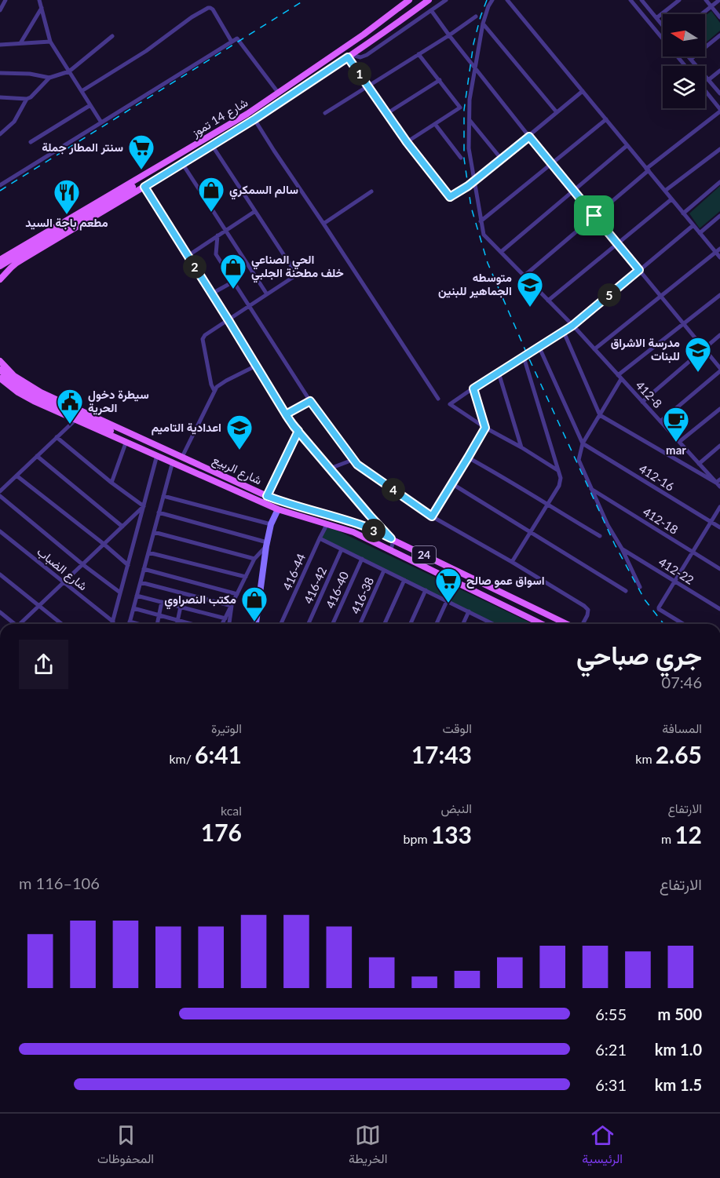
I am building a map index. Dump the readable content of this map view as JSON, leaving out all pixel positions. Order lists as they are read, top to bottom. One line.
{"streets":{"main road":["شارع 14 تموز","شارع الربيع","24"],"street":["412-8","412-16","412-18","شارع الضباب","412-22","416-44","416-42","416-40","416-38"]},"crossings":[["شارع الربيع","416-44"]],"places":{"supermarket":["سنتر المطار جملة","اسواق عمو صالح"],"shop":["سالم السمكري","الحي الصناعي خلف مطحنة الجلبي","مكتب النصراوي"],"restaurant":["مطعم باجة السيد"],"school or university":["متوسطه الجماهير للبنين","مدرسة الاشراق للبنات","اعدادية التاميم"],"public building":["سيطرة دخول الحرية"],"cafe":["mar"]},"north":"left","page":{"pins":["1","2","5","4","3"],"heading":["جري صباحي","07:46"],"stats":[["المسافة","2.65 km"],["الوقت","17:43"],["الوتيرة","6:41 /km"],["الارتفاع","12 m"],["النبض","133 bpm"],["kcal","176"]],"chart":["الارتفاع","106–116 m"],"list":[{"name":"500 m","note":"6:55"},{"name":"1.0 km","note":"6:21"},{"name":"1.5 km","note":"6:31"}],"tabs":["الرئيسية","الخريطة","المحفوظات"]}}
